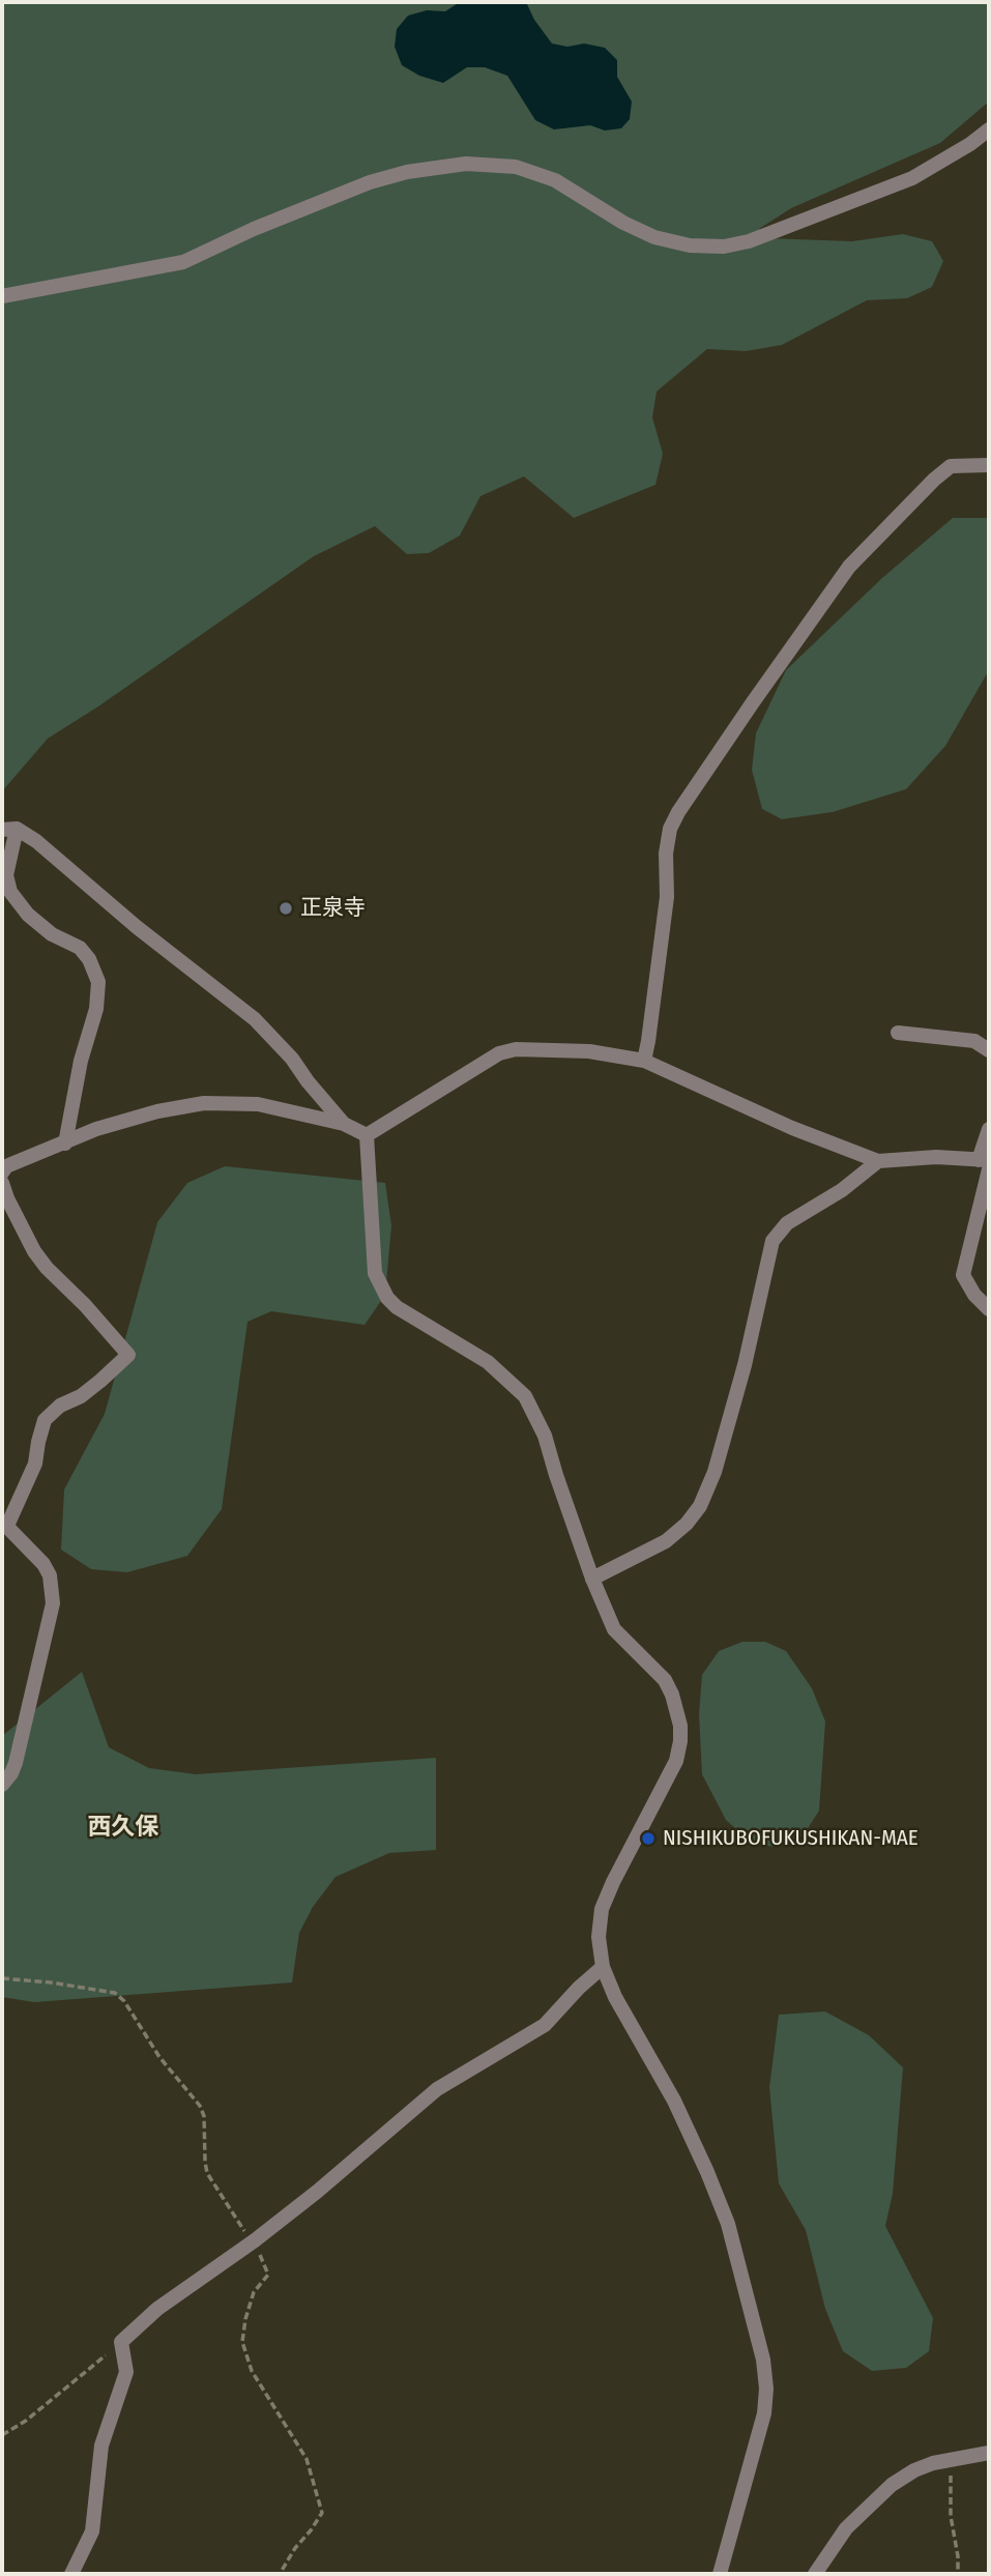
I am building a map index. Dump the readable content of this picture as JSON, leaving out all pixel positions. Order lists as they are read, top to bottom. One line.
{"districts":["西久保"],"places":["正泉寺","NISHIKUBOFUKUSHIKAN-MAE"]}
